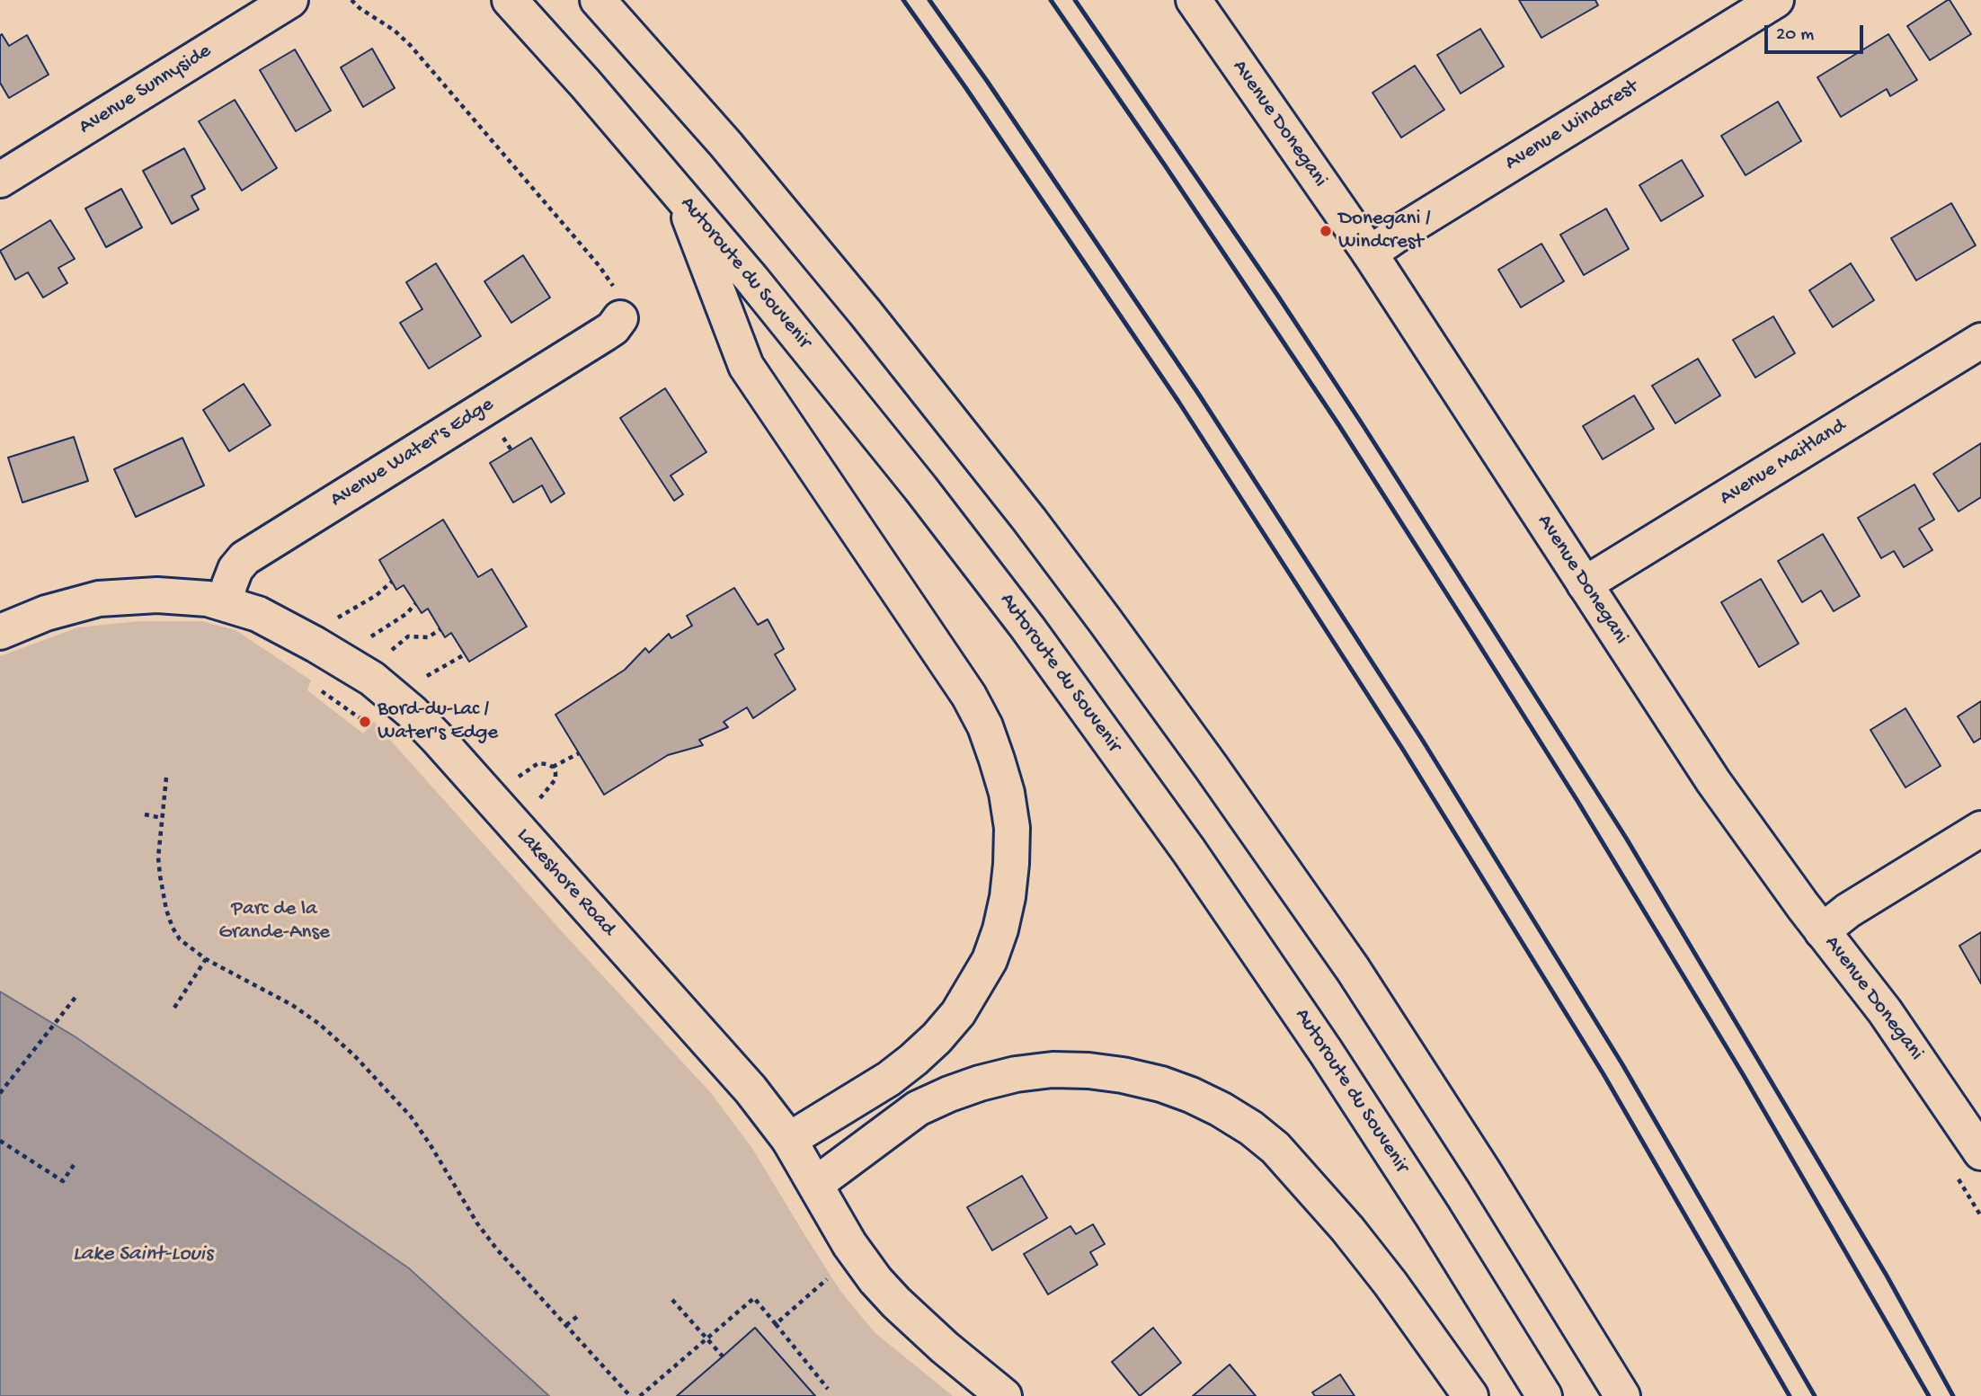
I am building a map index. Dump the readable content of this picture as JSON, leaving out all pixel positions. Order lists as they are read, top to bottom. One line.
{"streets":{"main road":["Avenue Sunnyside","Avenue Donegani","Avenue Windcrest","Autoroute du Souvenir","Avenue Water's Edge","Avenue Maitland","Lakeshore Road"]},"crossings":[["Avenue Donegani","Avenue Windcrest"],["Avenue Donegani","Avenue Maitland"],["Avenue Water's Edge","Lakeshore Road"]],"water":["Lake Saint-Louis"],"parks":["Parc de la Grande-Anse"],"places":["Donegani / Windcrest","Bord-du-Lac / Water's Edge"],"scale_bar":"20 m"}
